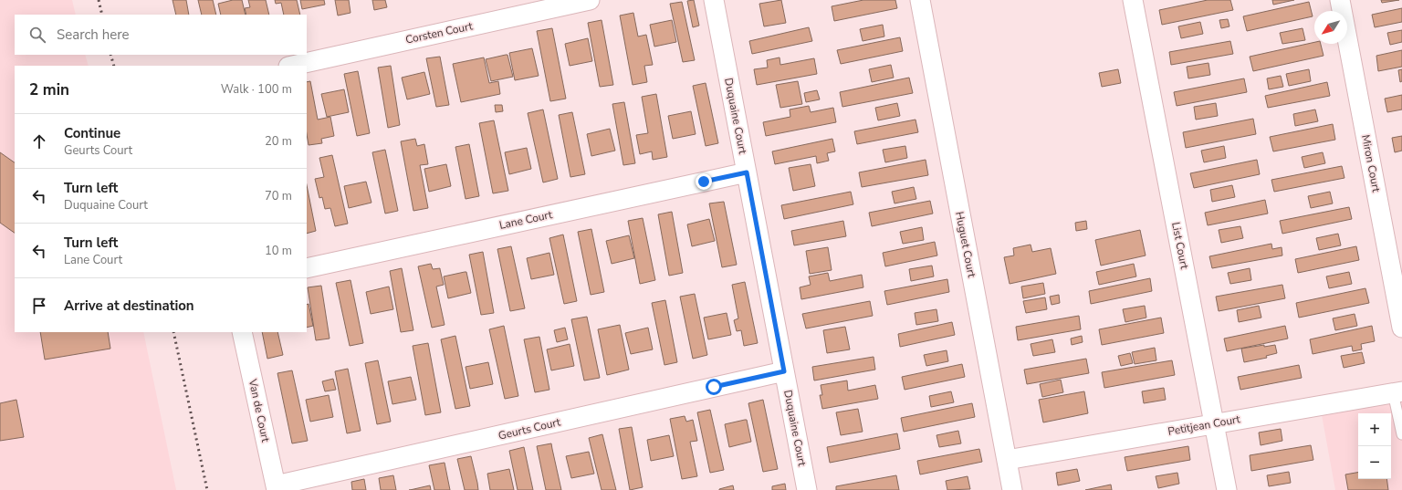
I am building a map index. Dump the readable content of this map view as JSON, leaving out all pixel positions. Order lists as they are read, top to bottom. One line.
{"streets":{"street":["Corsten Court","Duquaine Court","Miron Court","Lane Court","Huguet Court","List Court","Van de Court","Petitjean Court","Geurts Court"]},"crossings":[["Duquaine Court","Lane Court"],["Duquaine Court","Geurts Court"],["Huguet Court","Petitjean Court"],["List Court","Petitjean Court"],["Van de Court","Geurts Court"]],"north":"bottom left","page":{"search":"Search here","heading":["2 min","Walk · 100 m"],"list":[["Continue","Geurts Court","20 m"],["Turn left","Duquaine Court","70 m"],["Turn left","Lane Court","10 m"],"Arrive at destination"],"map_buttons":["+","−"]}}
